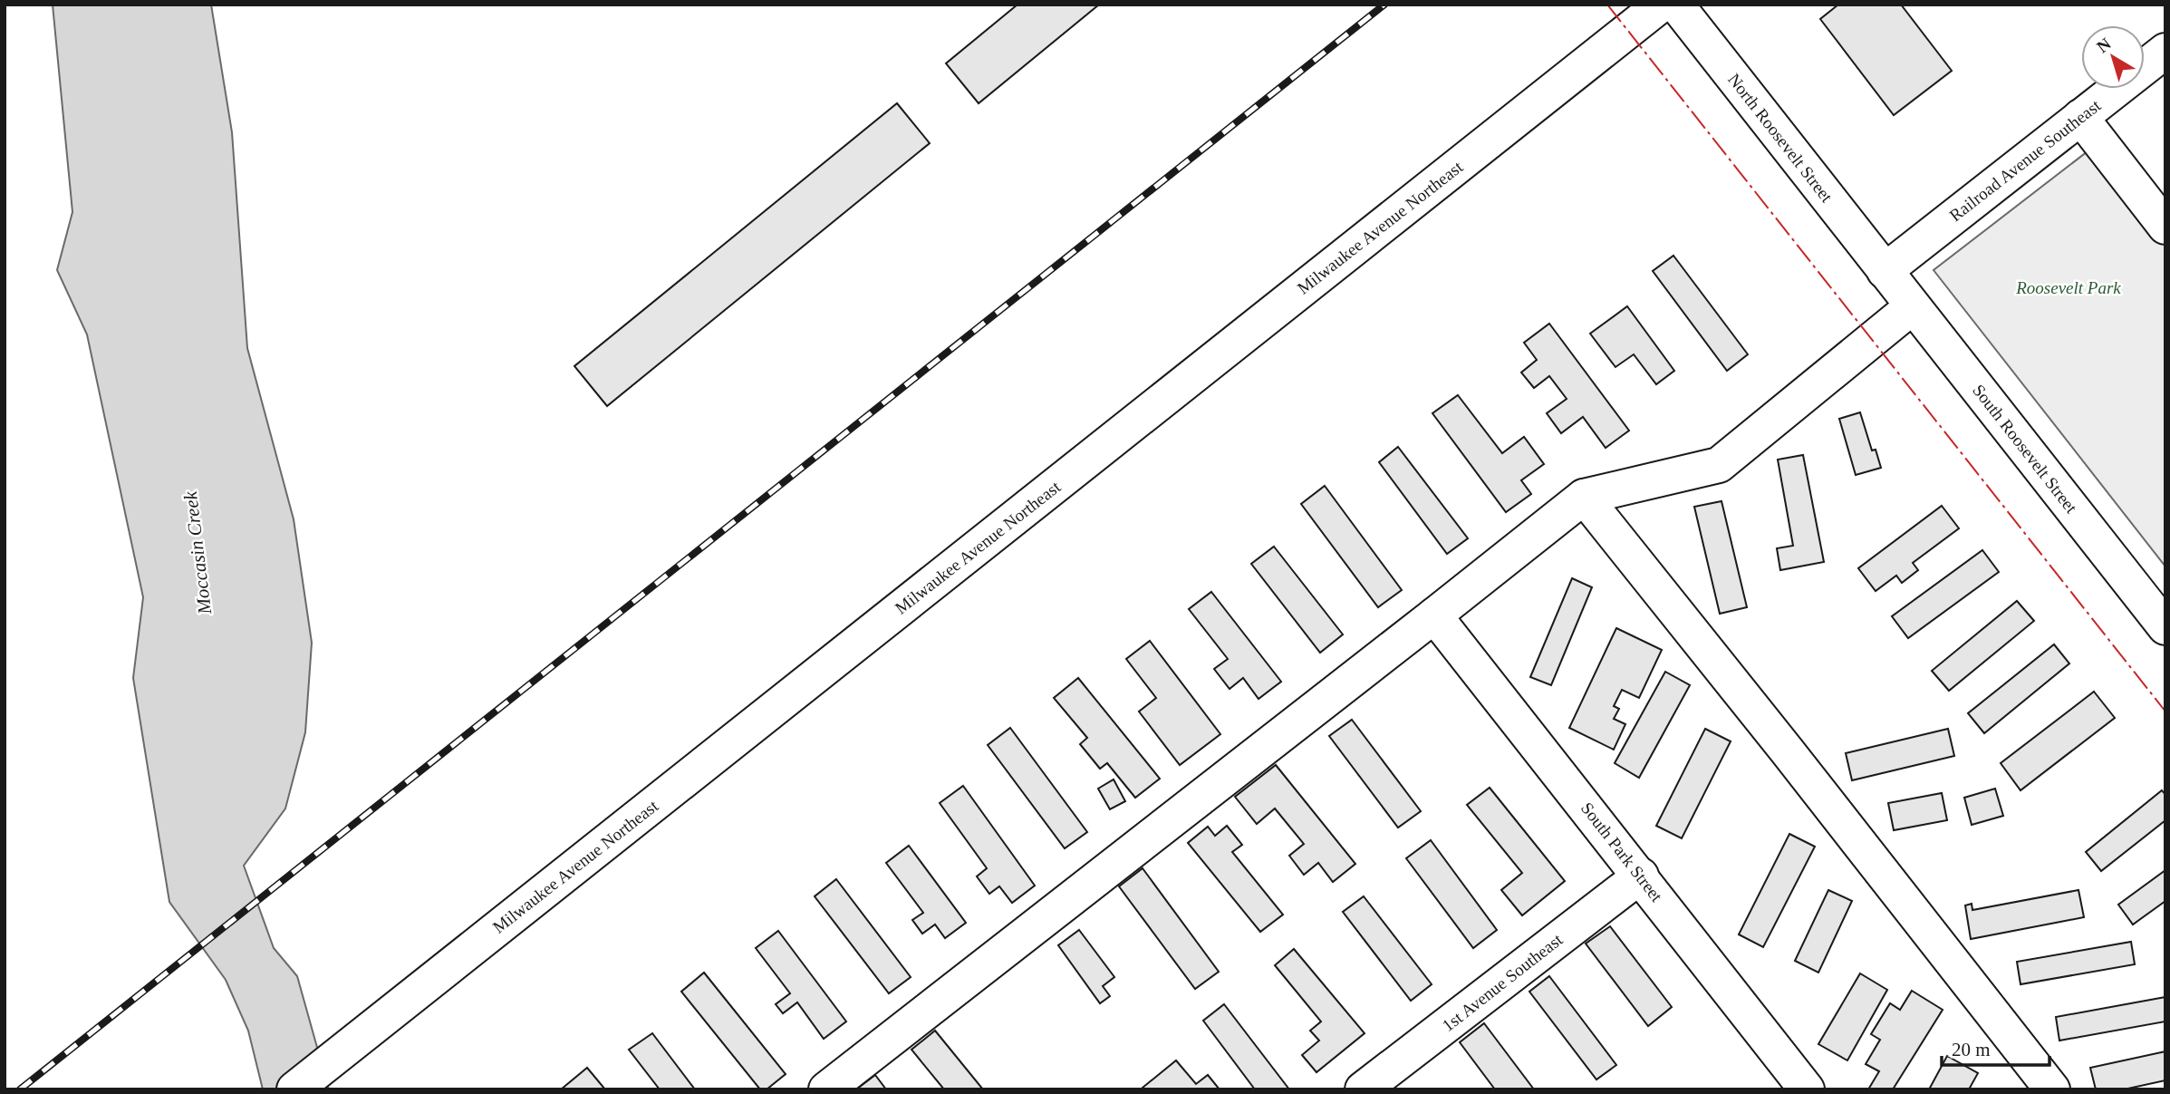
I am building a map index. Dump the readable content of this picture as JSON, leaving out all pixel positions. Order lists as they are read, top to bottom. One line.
{"streets":{"street":["North Roosevelt Street","Railroad Avenue Southeast","Milwaukee Avenue Northeast","South Roosevelt Street","South Park Street","1st Avenue Southeast"]},"crossings":[["North Roosevelt Street","Railroad Avenue Southeast"],["North Roosevelt Street","South Roosevelt Street"],["Railroad Avenue Southeast","South Roosevelt Street"],["South Park Street","1st Avenue Southeast"]],"water":["Moccasin Creek"],"parks":["Roosevelt Park"],"scale_bar":"20 m","north":"top left"}
